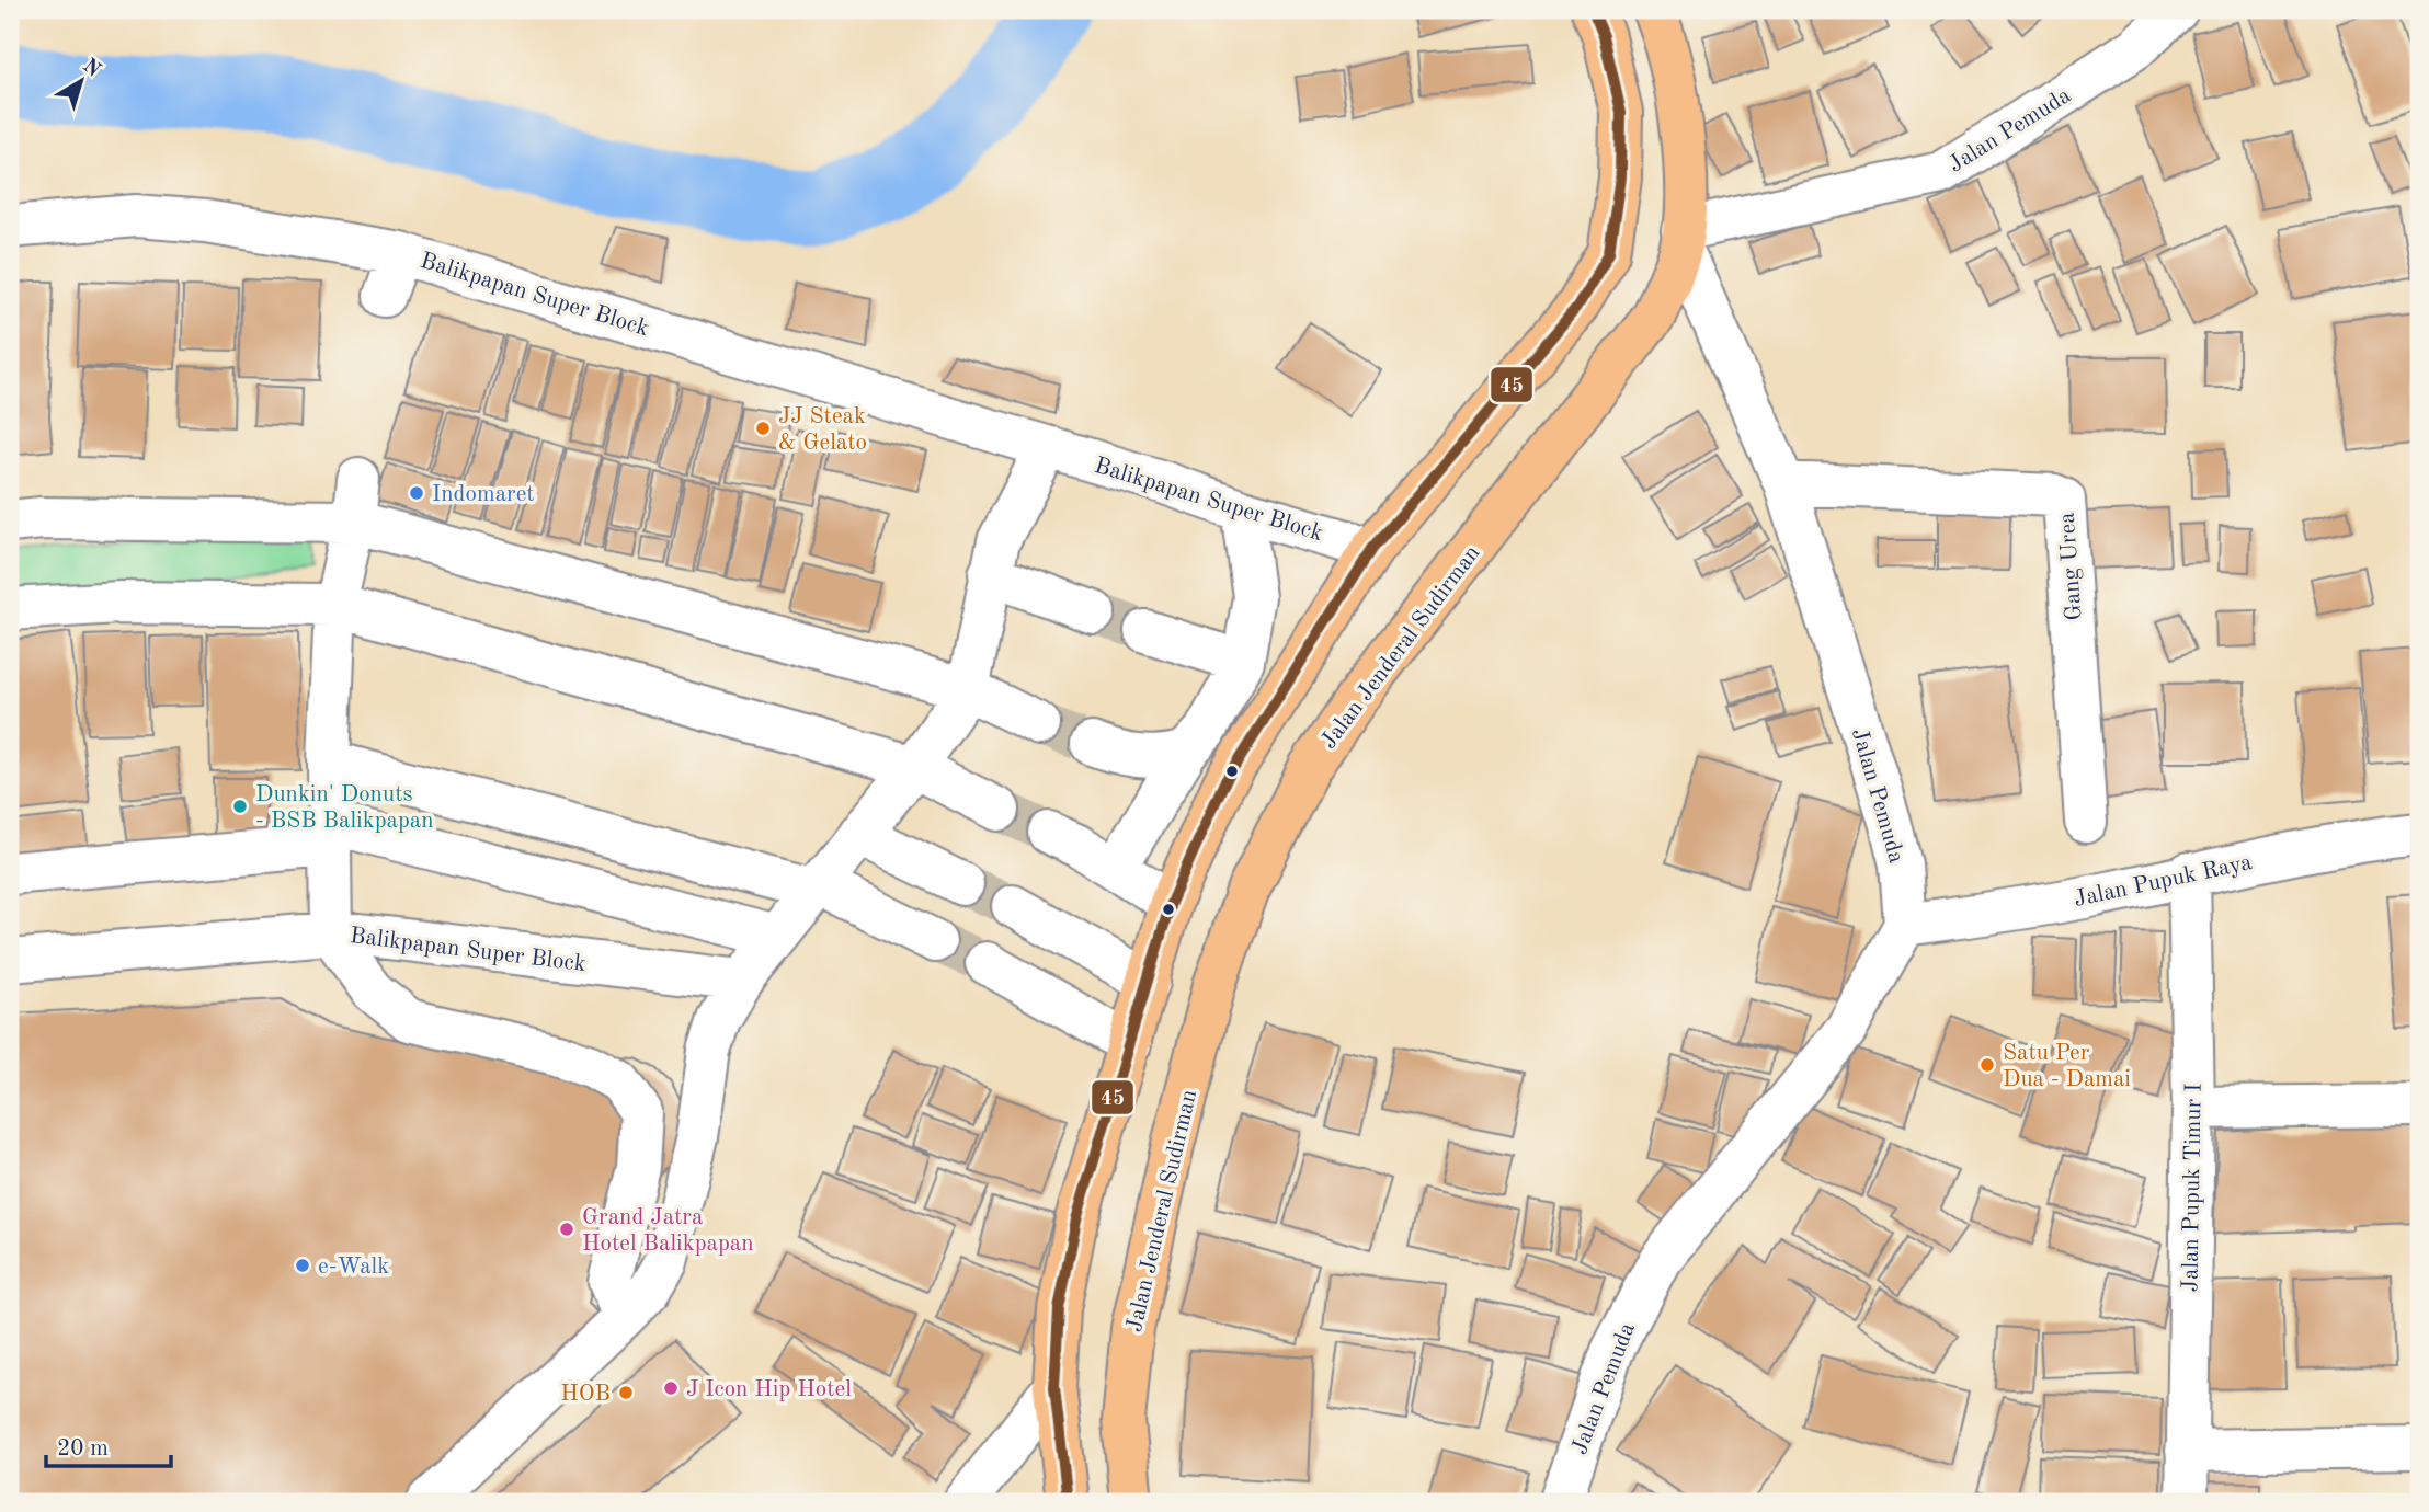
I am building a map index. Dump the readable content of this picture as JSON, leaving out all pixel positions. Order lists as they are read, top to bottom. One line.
{"streets":{"highway":["Jalan Jenderal Sudirman"],"street":["Jalan Pemuda","Balikpapan Super Block","Gang Urea","Jalan Pupuk Raya","Jalan Pupuk Timur I"]},"crossings":[["Jalan Pemuda","Gang Urea"],["Jalan Pemuda","Jalan Jenderal Sudirman"],["Jalan Pemuda","Jalan Pupuk Raya"],["Jalan Pupuk Raya","Jalan Pupuk Timur I"]],"places":["JJ Steak & Gelato","Indomaret","Dunkin' Donuts - BSB Balikpapan","Satu Per Dua - Damai","Grand Jatra Hotel Balikpapan","e-Walk","J Icon Hip Hotel","HOB"],"lines":["transit line 45"],"scale_bar":"20 m","north":"top right"}
